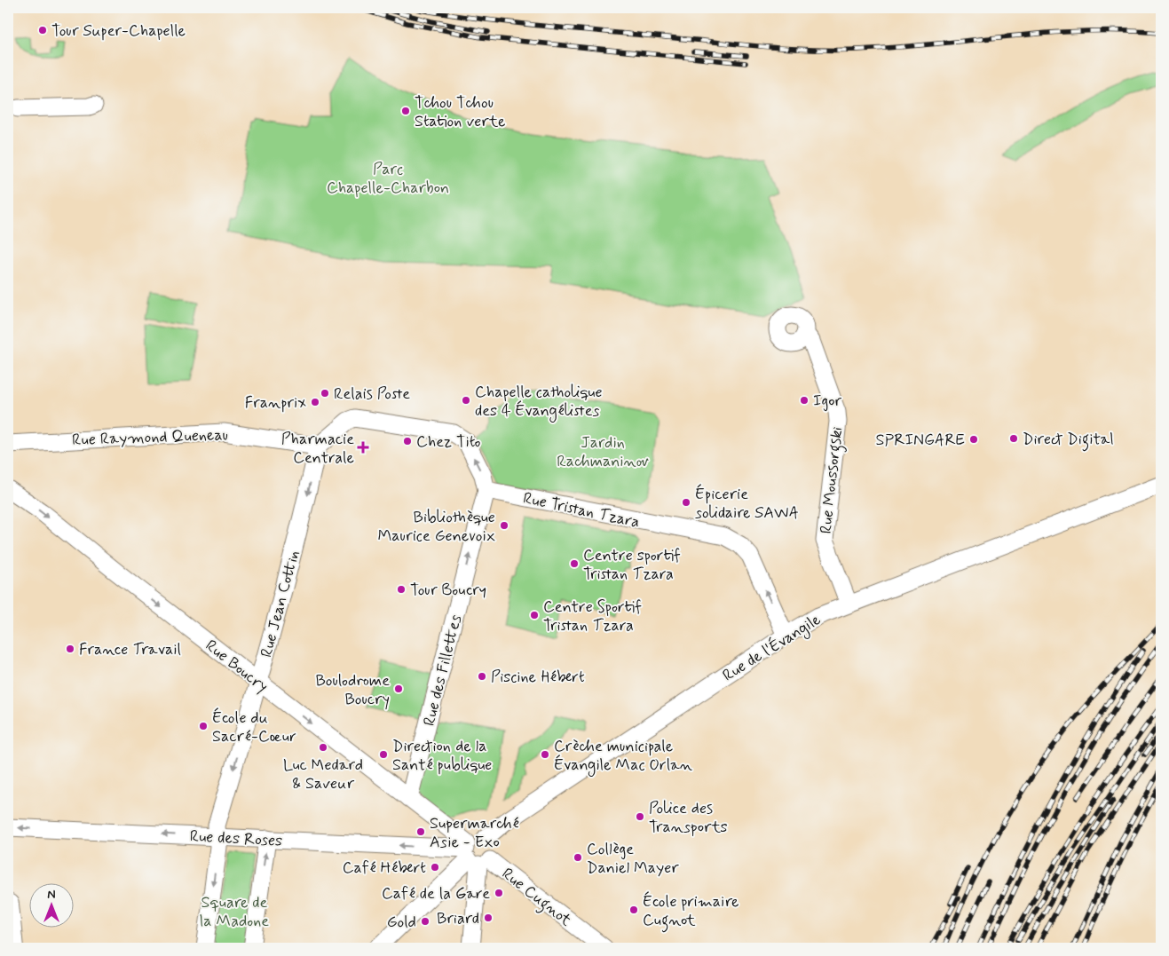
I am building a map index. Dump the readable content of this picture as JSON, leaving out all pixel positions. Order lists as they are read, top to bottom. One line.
{"streets":{"street":["Rue Raymond Queneau","Rue Moussorgski","Rue Tristan Tzara","Rue Jean Cottin","Rue de l'Évangile","Rue Boucry","Rue des Fillettes","Rue des Roses","Rue Cugnot"]},"crossings":[["Rue Raymond Queneau","Rue Jean Cottin"],["Rue Moussorgski","Rue de l'Évangile"],["Rue Tristan Tzara","Rue de l'Évangile"],["Rue Tristan Tzara","Rue des Fillettes"],["Rue Jean Cottin","Rue Boucry"],["Rue Jean Cottin","Rue des Roses"],["Rue Boucry","Rue des Fillettes"],["Rue Boucry","Rue des Roses"],["Rue Boucry","Rue Cugnot"],["Rue des Roses","Rue Cugnot"]],"one_way":["Rue Tristan Tzara","Rue Jean Cottin","Rue Boucry","Rue des Fillettes","Rue des Roses"],"parks":["Parc Chapelle-Charbon","Jardin Rachmaninov","Square de la Madone"],"places":{"other":["Tour Super-Chapelle","Tchou Tchou Station verte","Relais Poste","Chapelle catholique des 4 Évangélistes","Igor","Franprix","Direct Digital","SPRINGARE","Chez Tito","Épicerie solidaire SAWA","Bibliothèque Maurice Genevoix","Centre sportif Tristan Tzara","Tour Boucry","Centre Sportif Tristan Tzara","France Travail","Piscine Hébert","Boulodrome Boucry","École du Sacré-Cœur","Luc Medard & Saveur","Direction de la Santé publique","Crèche municipale Évangile Mac Orlan","Police des Transports","Supermarché Asie - Exo","Collège Daniel Mayer","Café Hébert","Café de la Gare","École primaire Cugnot","Briard","Gold"],"health":["Pharmacie Centrale"]},"north":"top"}
